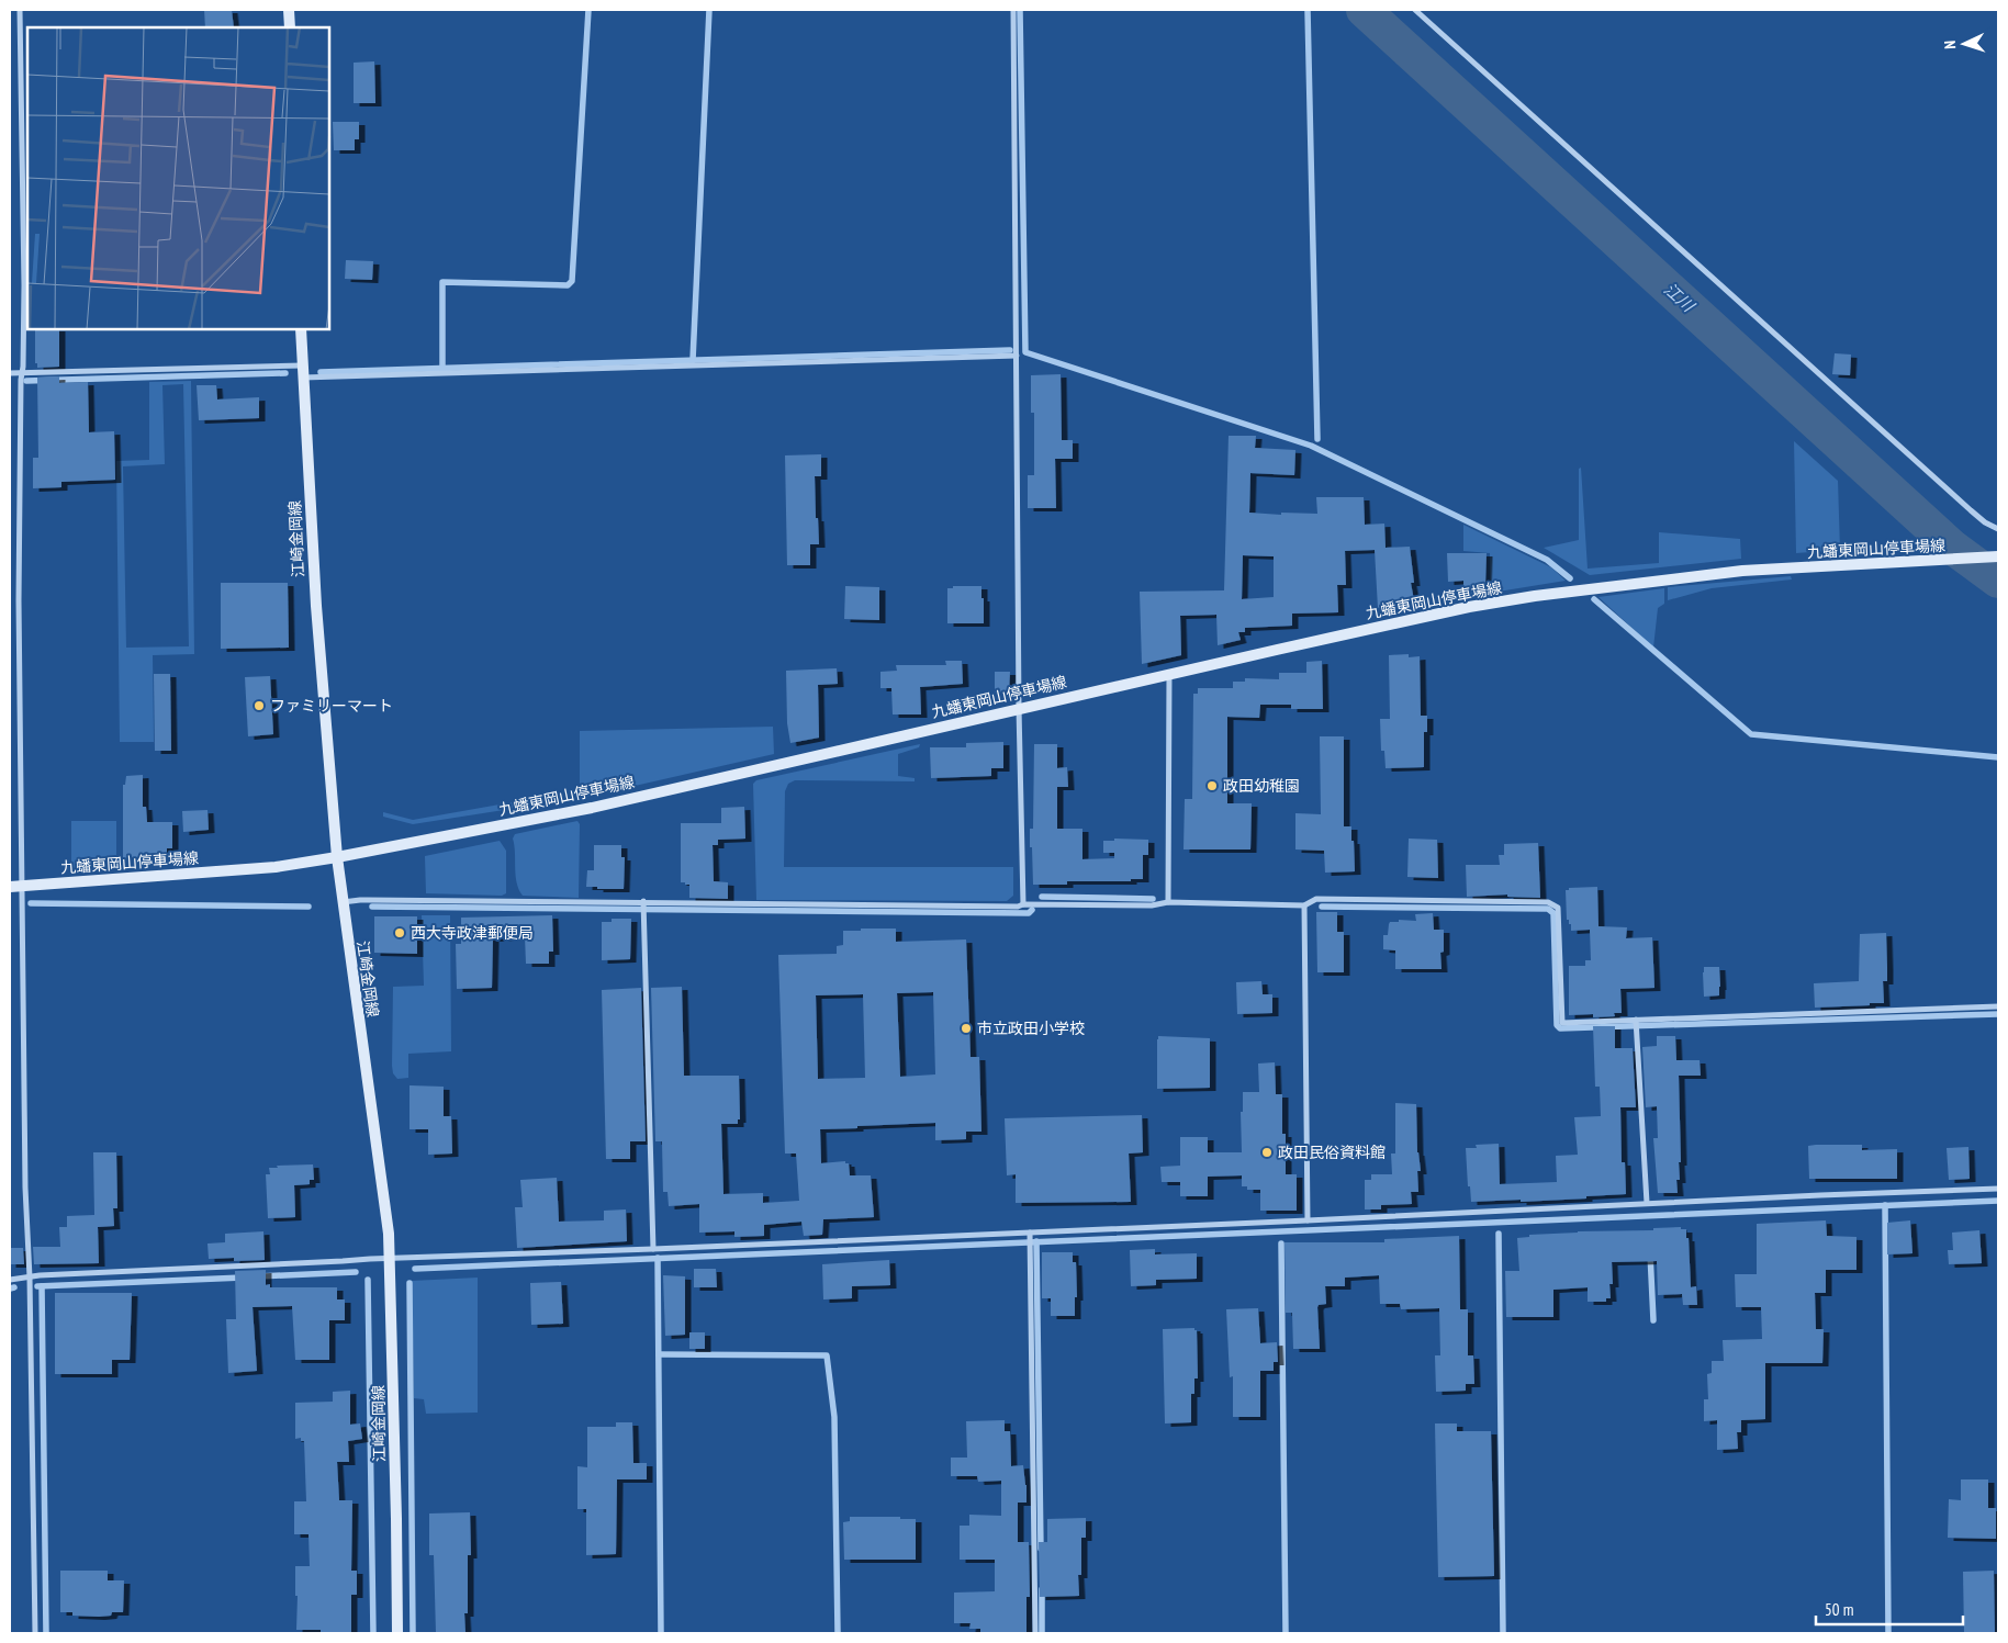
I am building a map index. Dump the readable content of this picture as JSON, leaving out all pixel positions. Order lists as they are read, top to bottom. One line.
{"streets":{"main road":["江崎金岡線","九蟠東岡山停車場線"]},"crossings":[["江崎金岡線","九蟠東岡山停車場線"]],"water":["江川"],"places":["ファミリーマート","政田幼稚園","西大寺政津郵便局","市立政田小学校","政田民俗資料館"],"scale_bar":"50 m","north":"left"}
